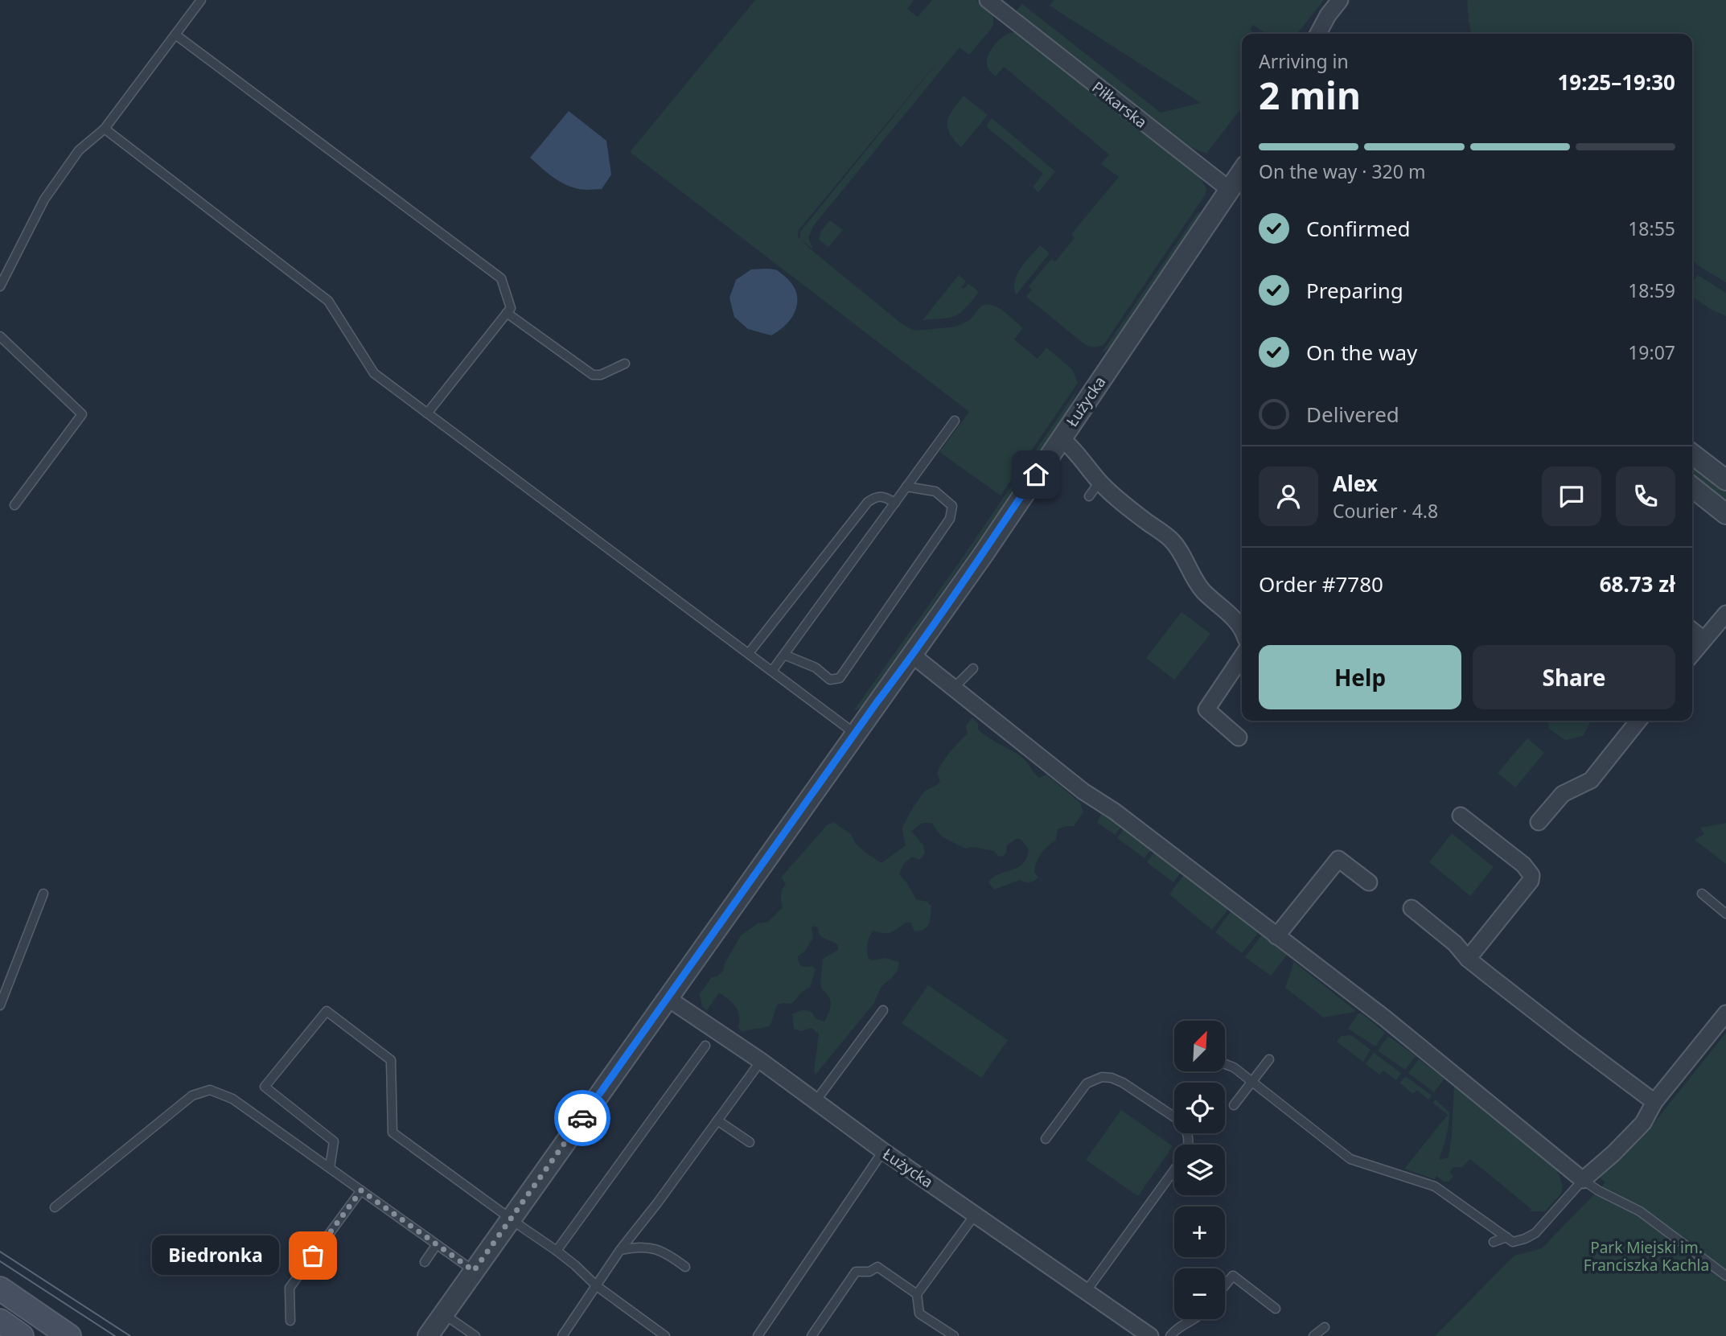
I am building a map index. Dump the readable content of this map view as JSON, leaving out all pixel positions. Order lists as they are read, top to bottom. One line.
{"streets":{"street":["Piłkarska","Łużycka"]},"crossings":[["Piłkarska","Łużycka"]],"parks":["Park Miejski im. Franciszka Kachla"],"places":["Biedronka"],"north":"top right","page":{"heading":["2 min","Arriving in","19:25–19:30"],"panel":["Alex","Courier · 4.8","Order #7780","68.73 zł"],"bar":"On the way · 320 m","list":[["Confirmed","18:55"],["Preparing","18:59"],["On the way","19:07"],"Delivered"],"buttons":["Help","Share"],"map_buttons":["+","−"],"bubble":"Biedronka"}}
